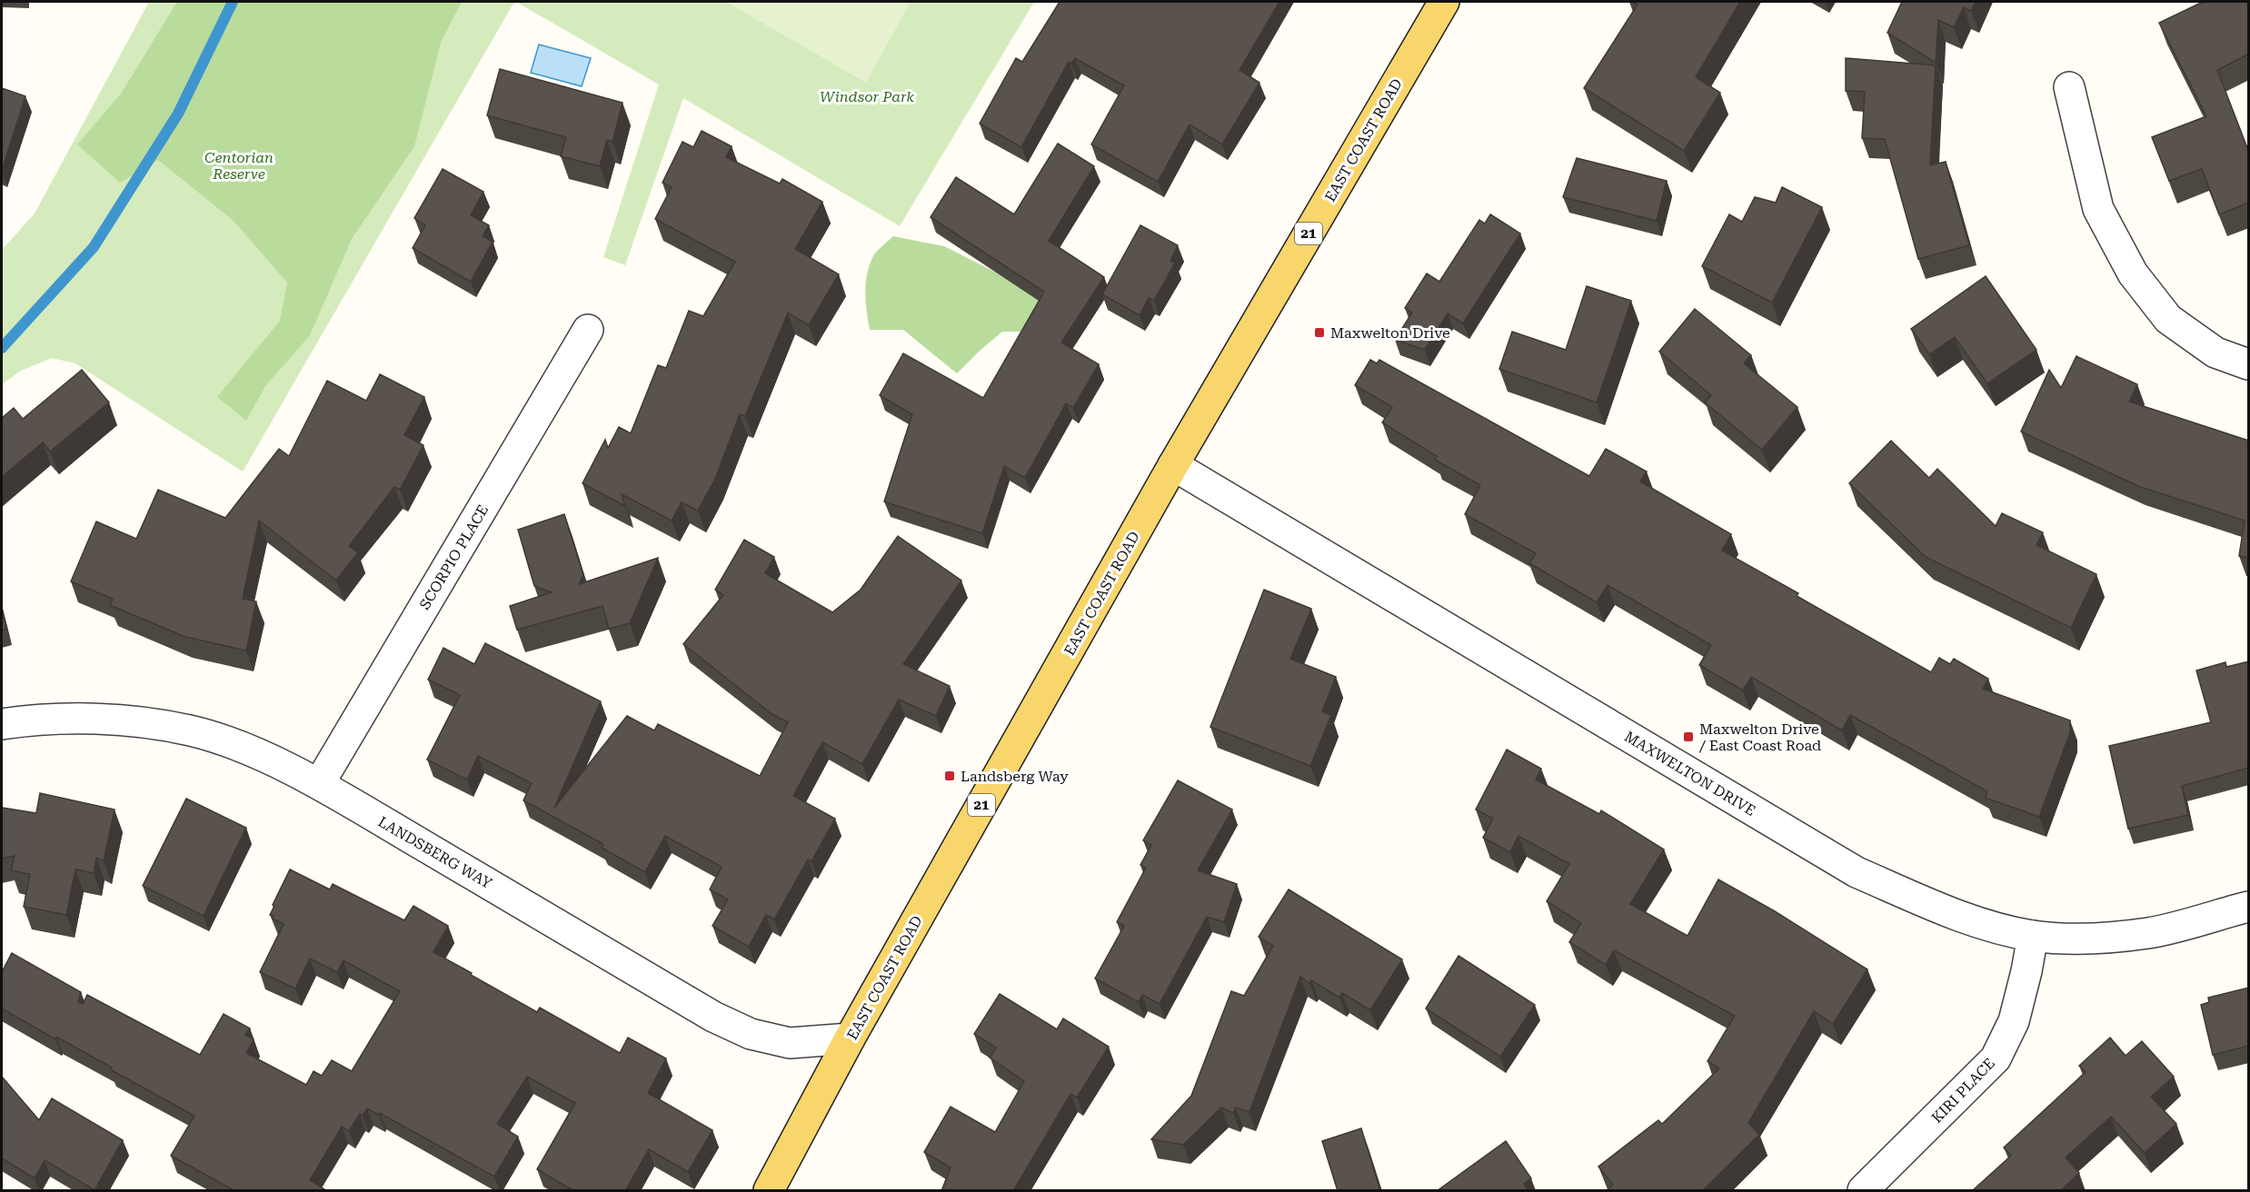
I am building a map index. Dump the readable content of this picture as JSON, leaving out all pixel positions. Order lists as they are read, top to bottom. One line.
{"streets":{"main road":["EAST COAST ROAD","21"],"street":["SCORPIO PLACE","MAXWELTON DRIVE","LANDSBERG WAY","KIRI PLACE"]},"crossings":[["EAST COAST ROAD","MAXWELTON DRIVE"],["EAST COAST ROAD","LANDSBERG WAY"],["SCORPIO PLACE","LANDSBERG WAY"],["MAXWELTON DRIVE","KIRI PLACE"]],"parks":["Windsor Park","Centorian Reserve"],"places":{"transit":["Maxwelton Drive","Maxwelton Drive / East Coast Road","Landsberg Way"]}}
